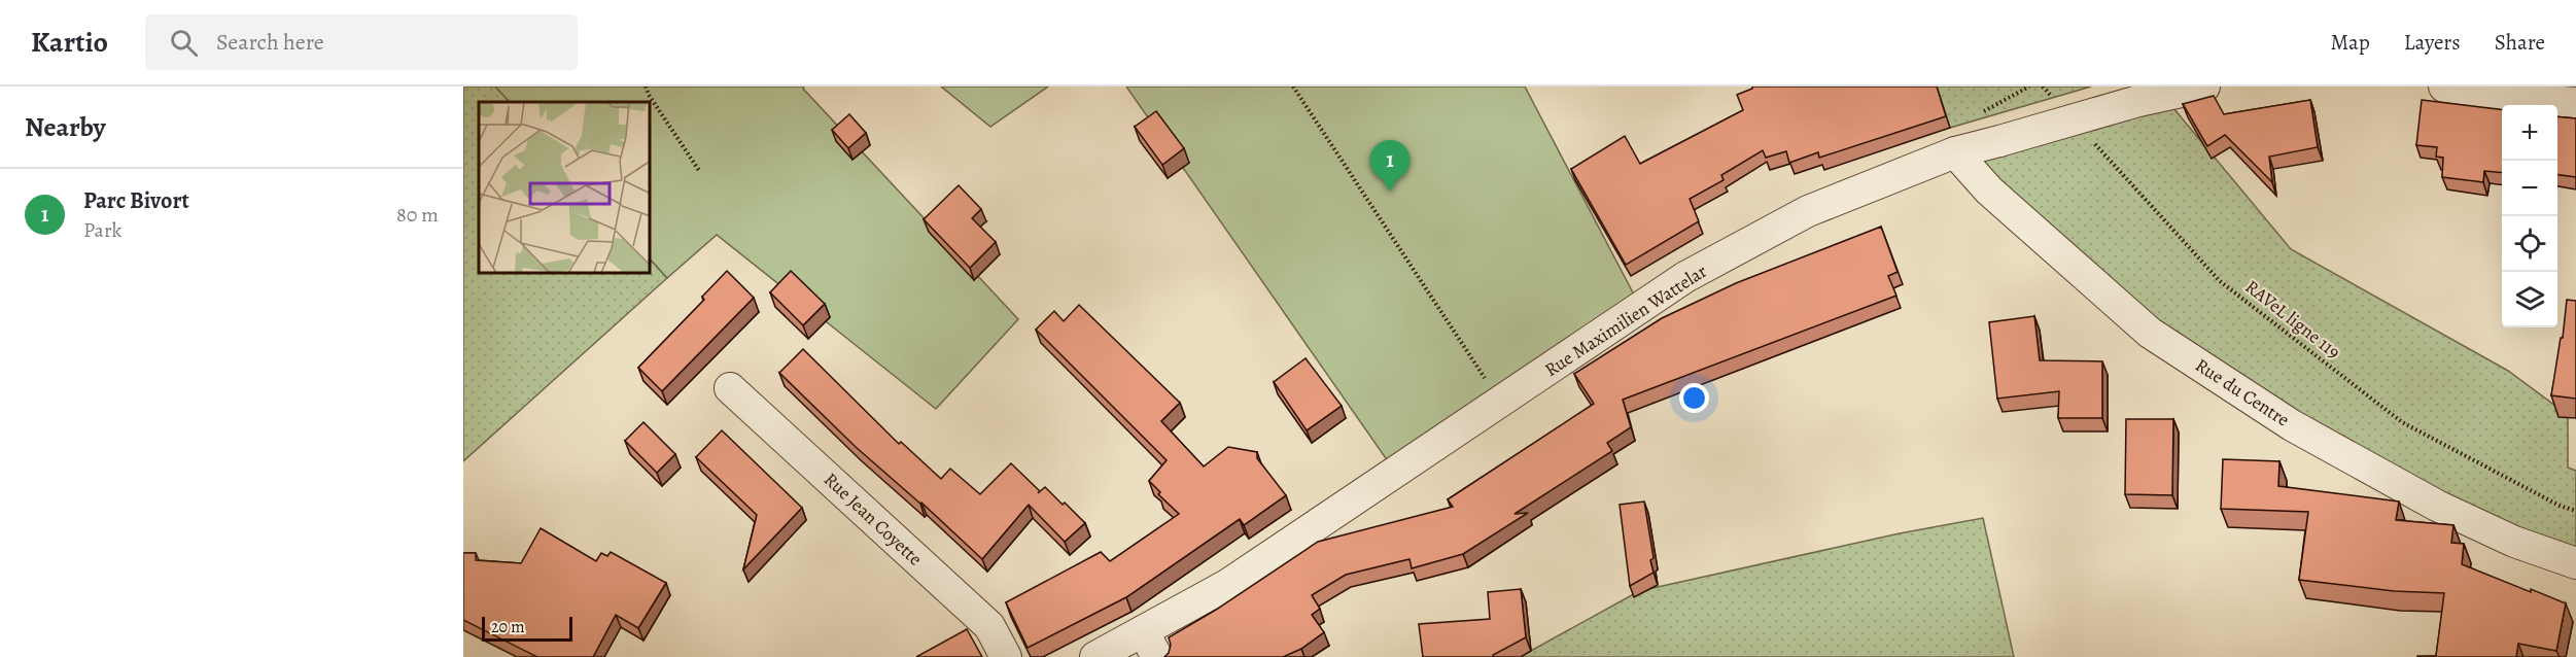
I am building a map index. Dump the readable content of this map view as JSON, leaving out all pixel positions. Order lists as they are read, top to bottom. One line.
{"streets":{"street":["Rue Maximilien Wattelar","Rue du Centre","Rue Jean Coyette"],"path":["RAVeL ligne 119"]},"crossings":[["Rue Maximilien Wattelar","Rue du Centre"]],"scale_bar":"20 m","page":{"header":"Kartio","search":"Search here","nav":["Map","Layers","Share"],"heading":"Nearby","map_buttons":["+","−"],"pins":"1","list":[{"mark":"1","name":"Parc Bivort","note":"Park","value":"80 m"}],"scale":"20 m"}}
